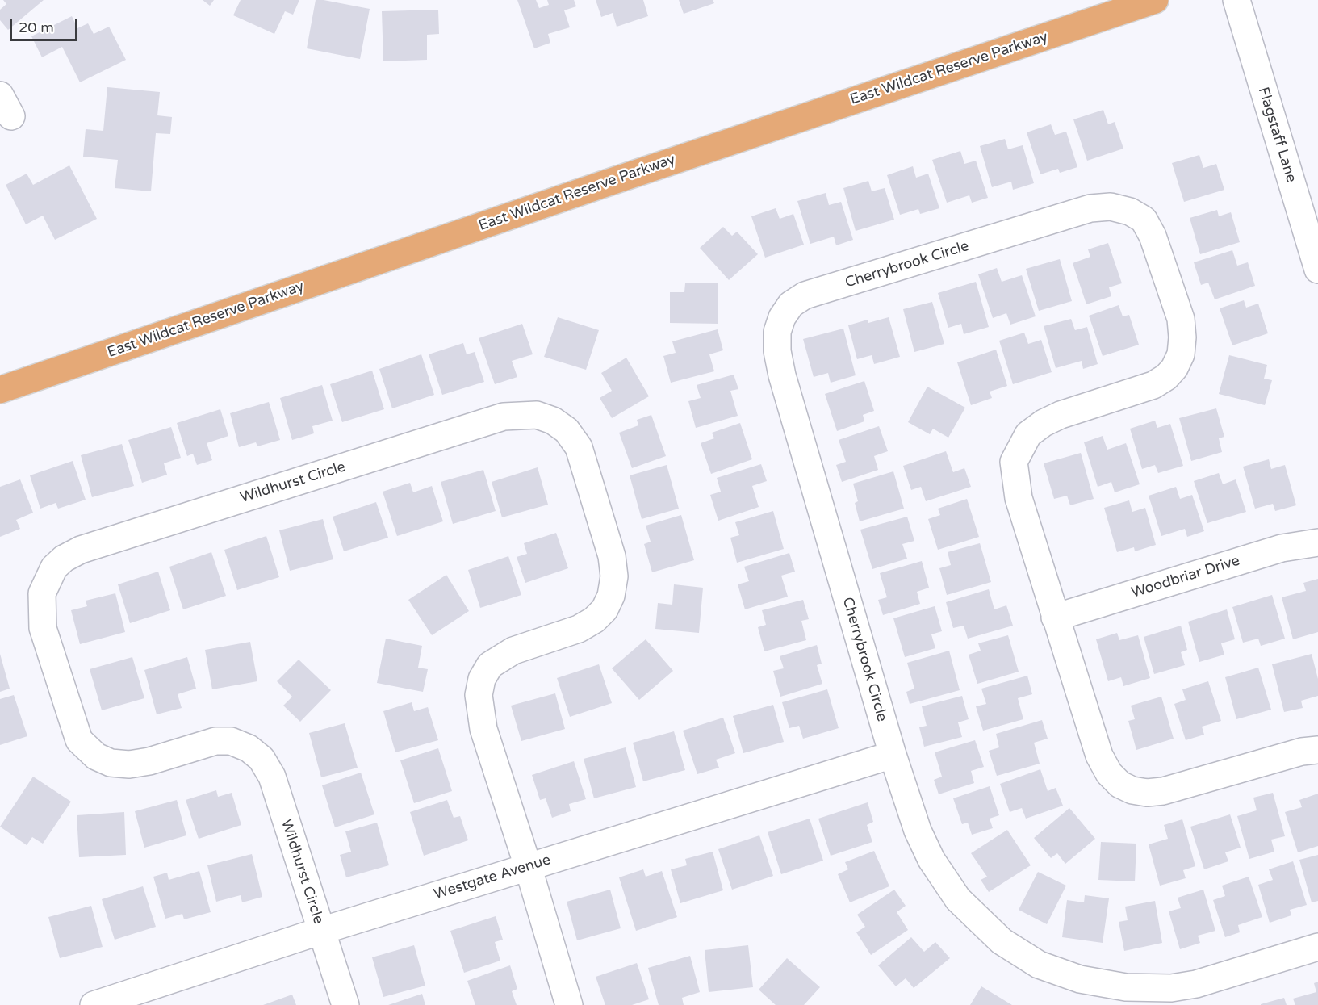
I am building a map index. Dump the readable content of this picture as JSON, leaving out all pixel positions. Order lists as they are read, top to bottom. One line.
{"streets":{"main road":["East Wildcat Reserve Parkway"],"street":["Flagstaff Lane","Cherrybrook Circle","Wildhurst Circle","Woodbriar Drive","Westgate Avenue"]},"crossings":[["Cherrybrook Circle","Woodbriar Drive"],["Cherrybrook Circle","Westgate Avenue"],["Wildhurst Circle","Westgate Avenue"]],"scale_bar":"20 m"}
